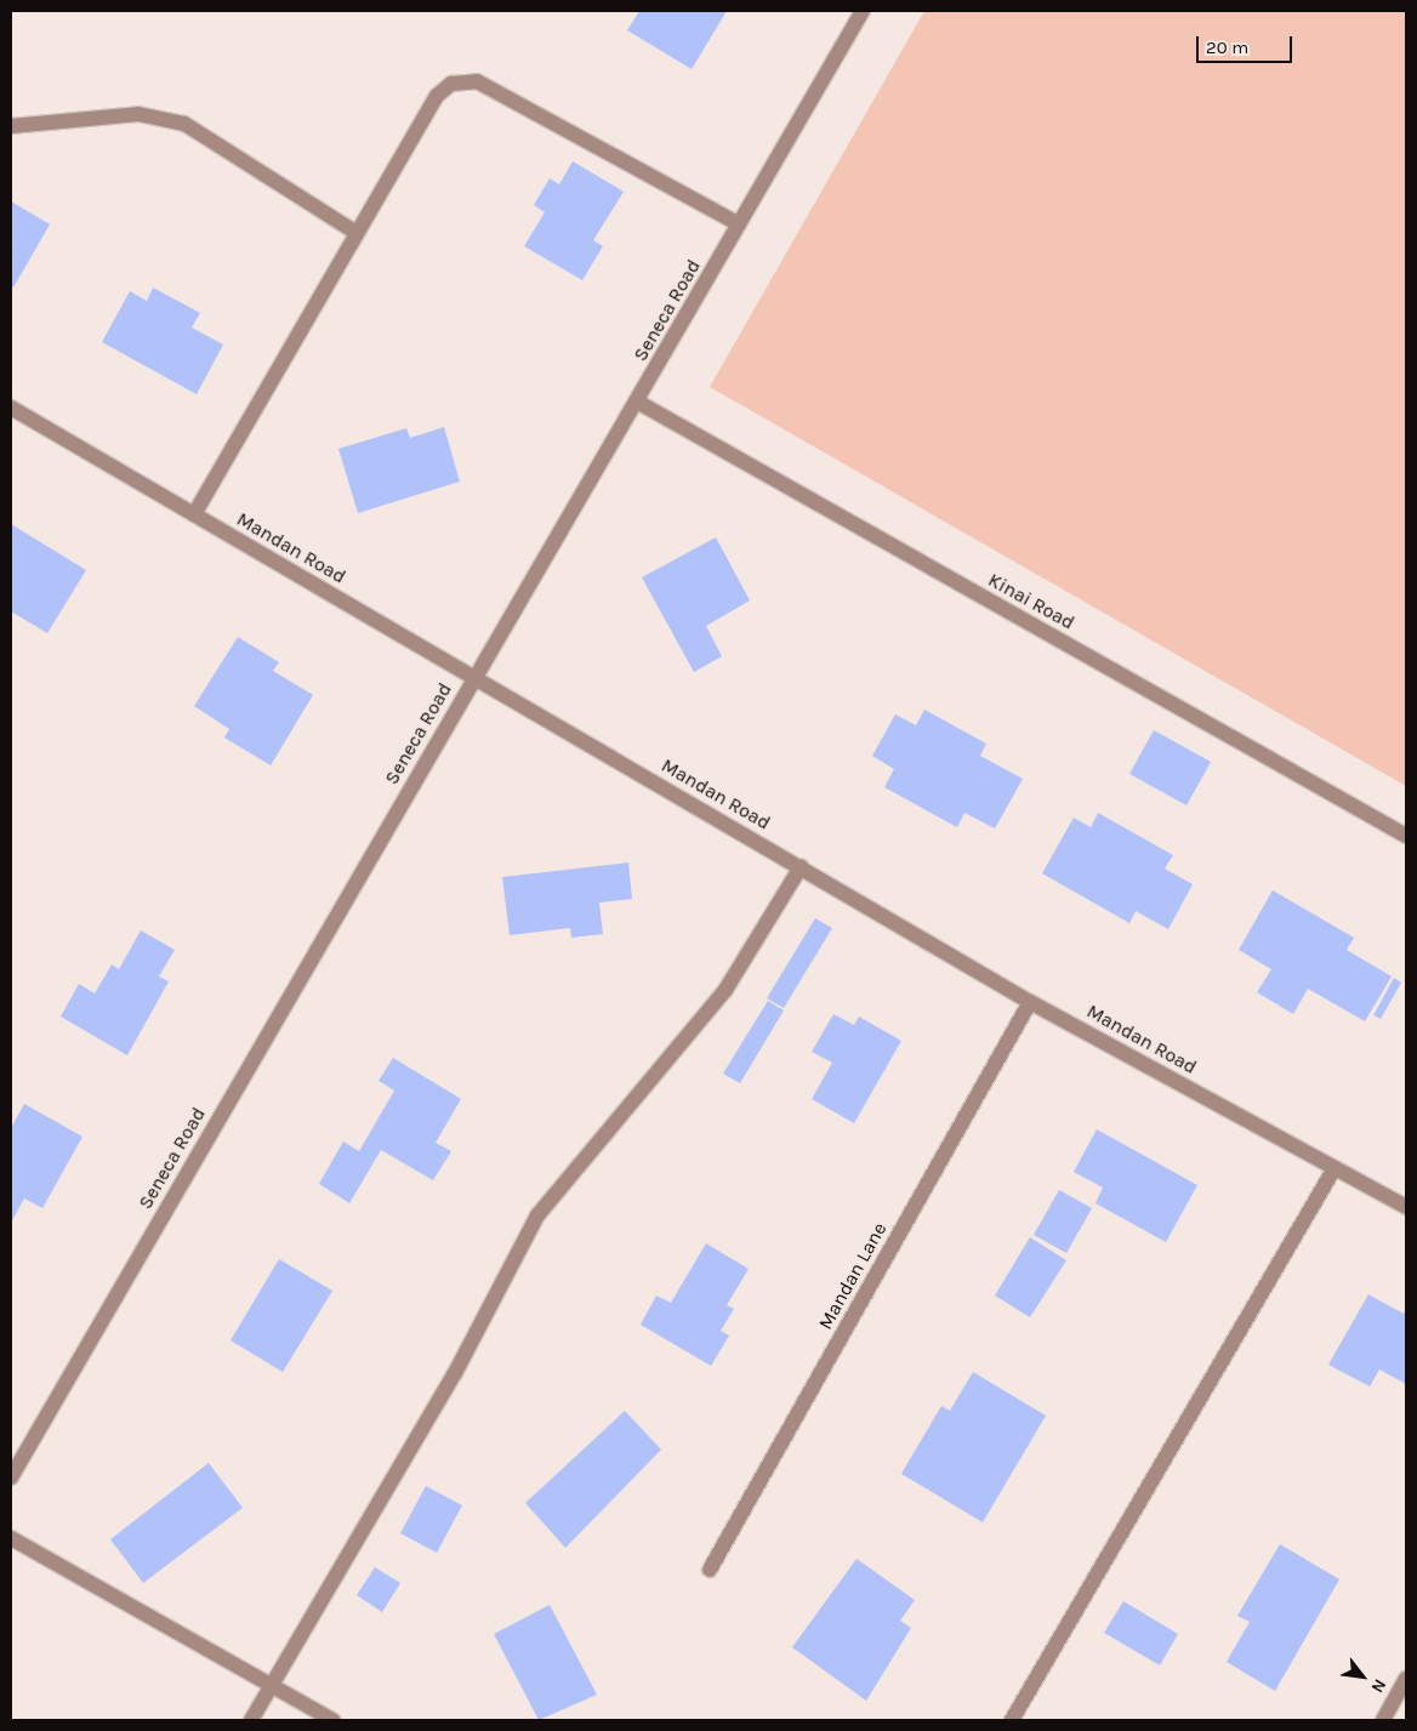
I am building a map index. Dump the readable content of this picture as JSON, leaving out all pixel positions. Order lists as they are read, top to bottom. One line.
{"streets":{"street":["Seneca Road","Mandan Road","Kinai Road","Mandan Lane"]},"crossings":[["Seneca Road","Mandan Road"],["Seneca Road","Kinai Road"],["Mandan Road","Mandan Lane"]],"scale_bar":"20 m","north":"bottom right"}
